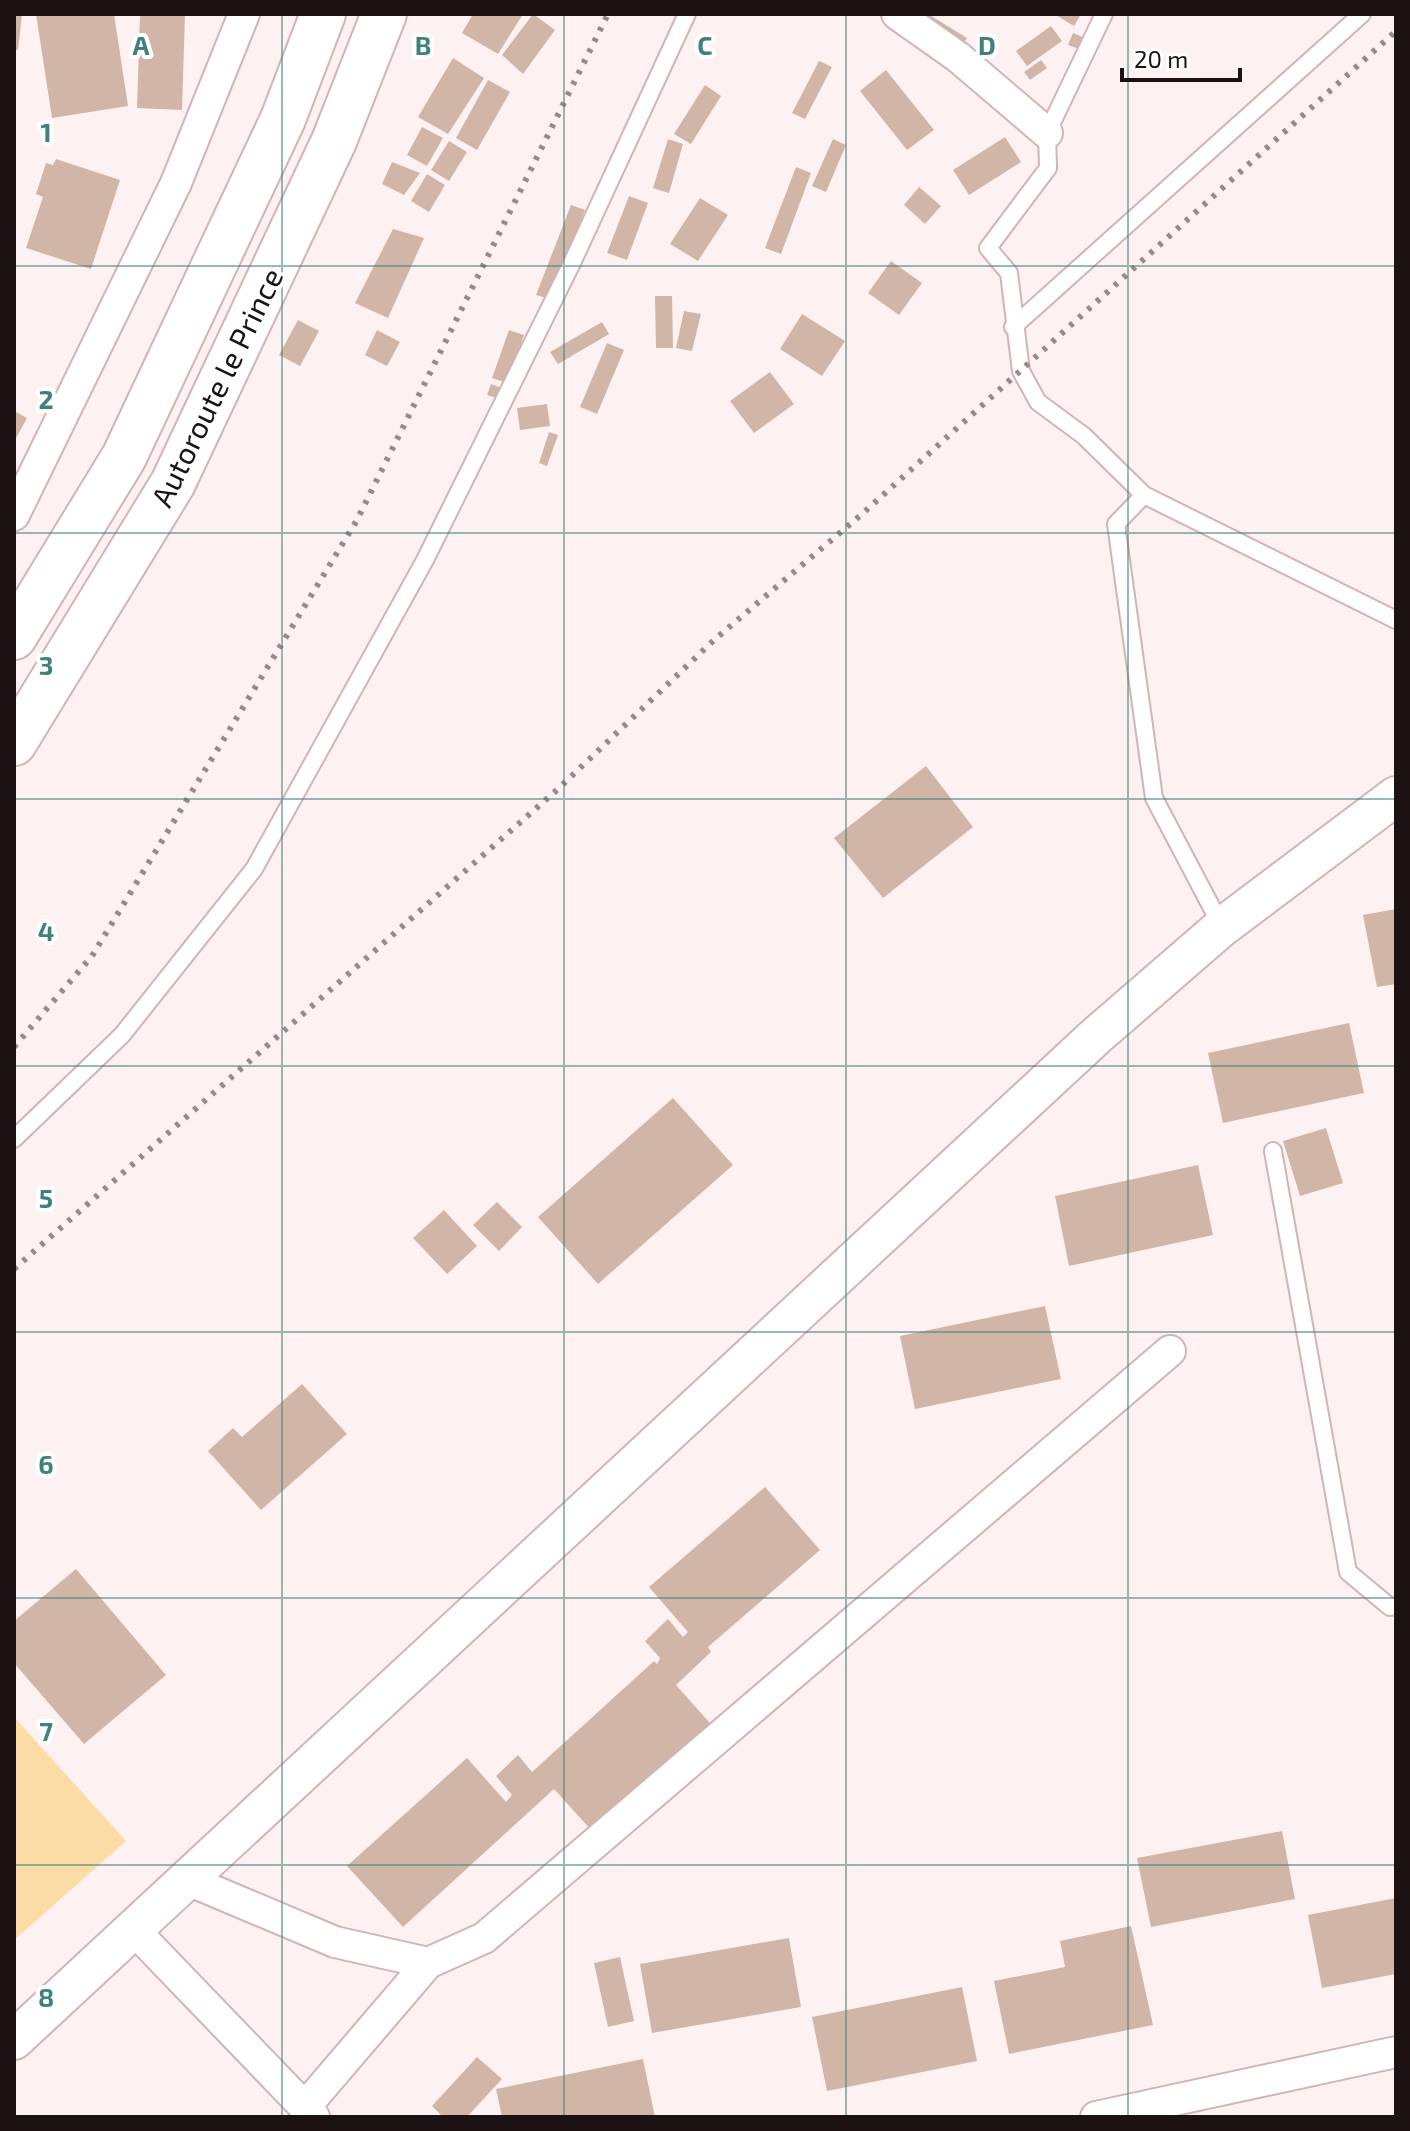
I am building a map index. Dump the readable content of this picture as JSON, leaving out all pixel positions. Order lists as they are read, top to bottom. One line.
{"streets":{"main road":["Autoroute le Prince"]},"scale_bar":"20 m","grid":{"columns":["A","B","C","D"],"rows":["1","2","3","4","5","6","7","8"]}}
